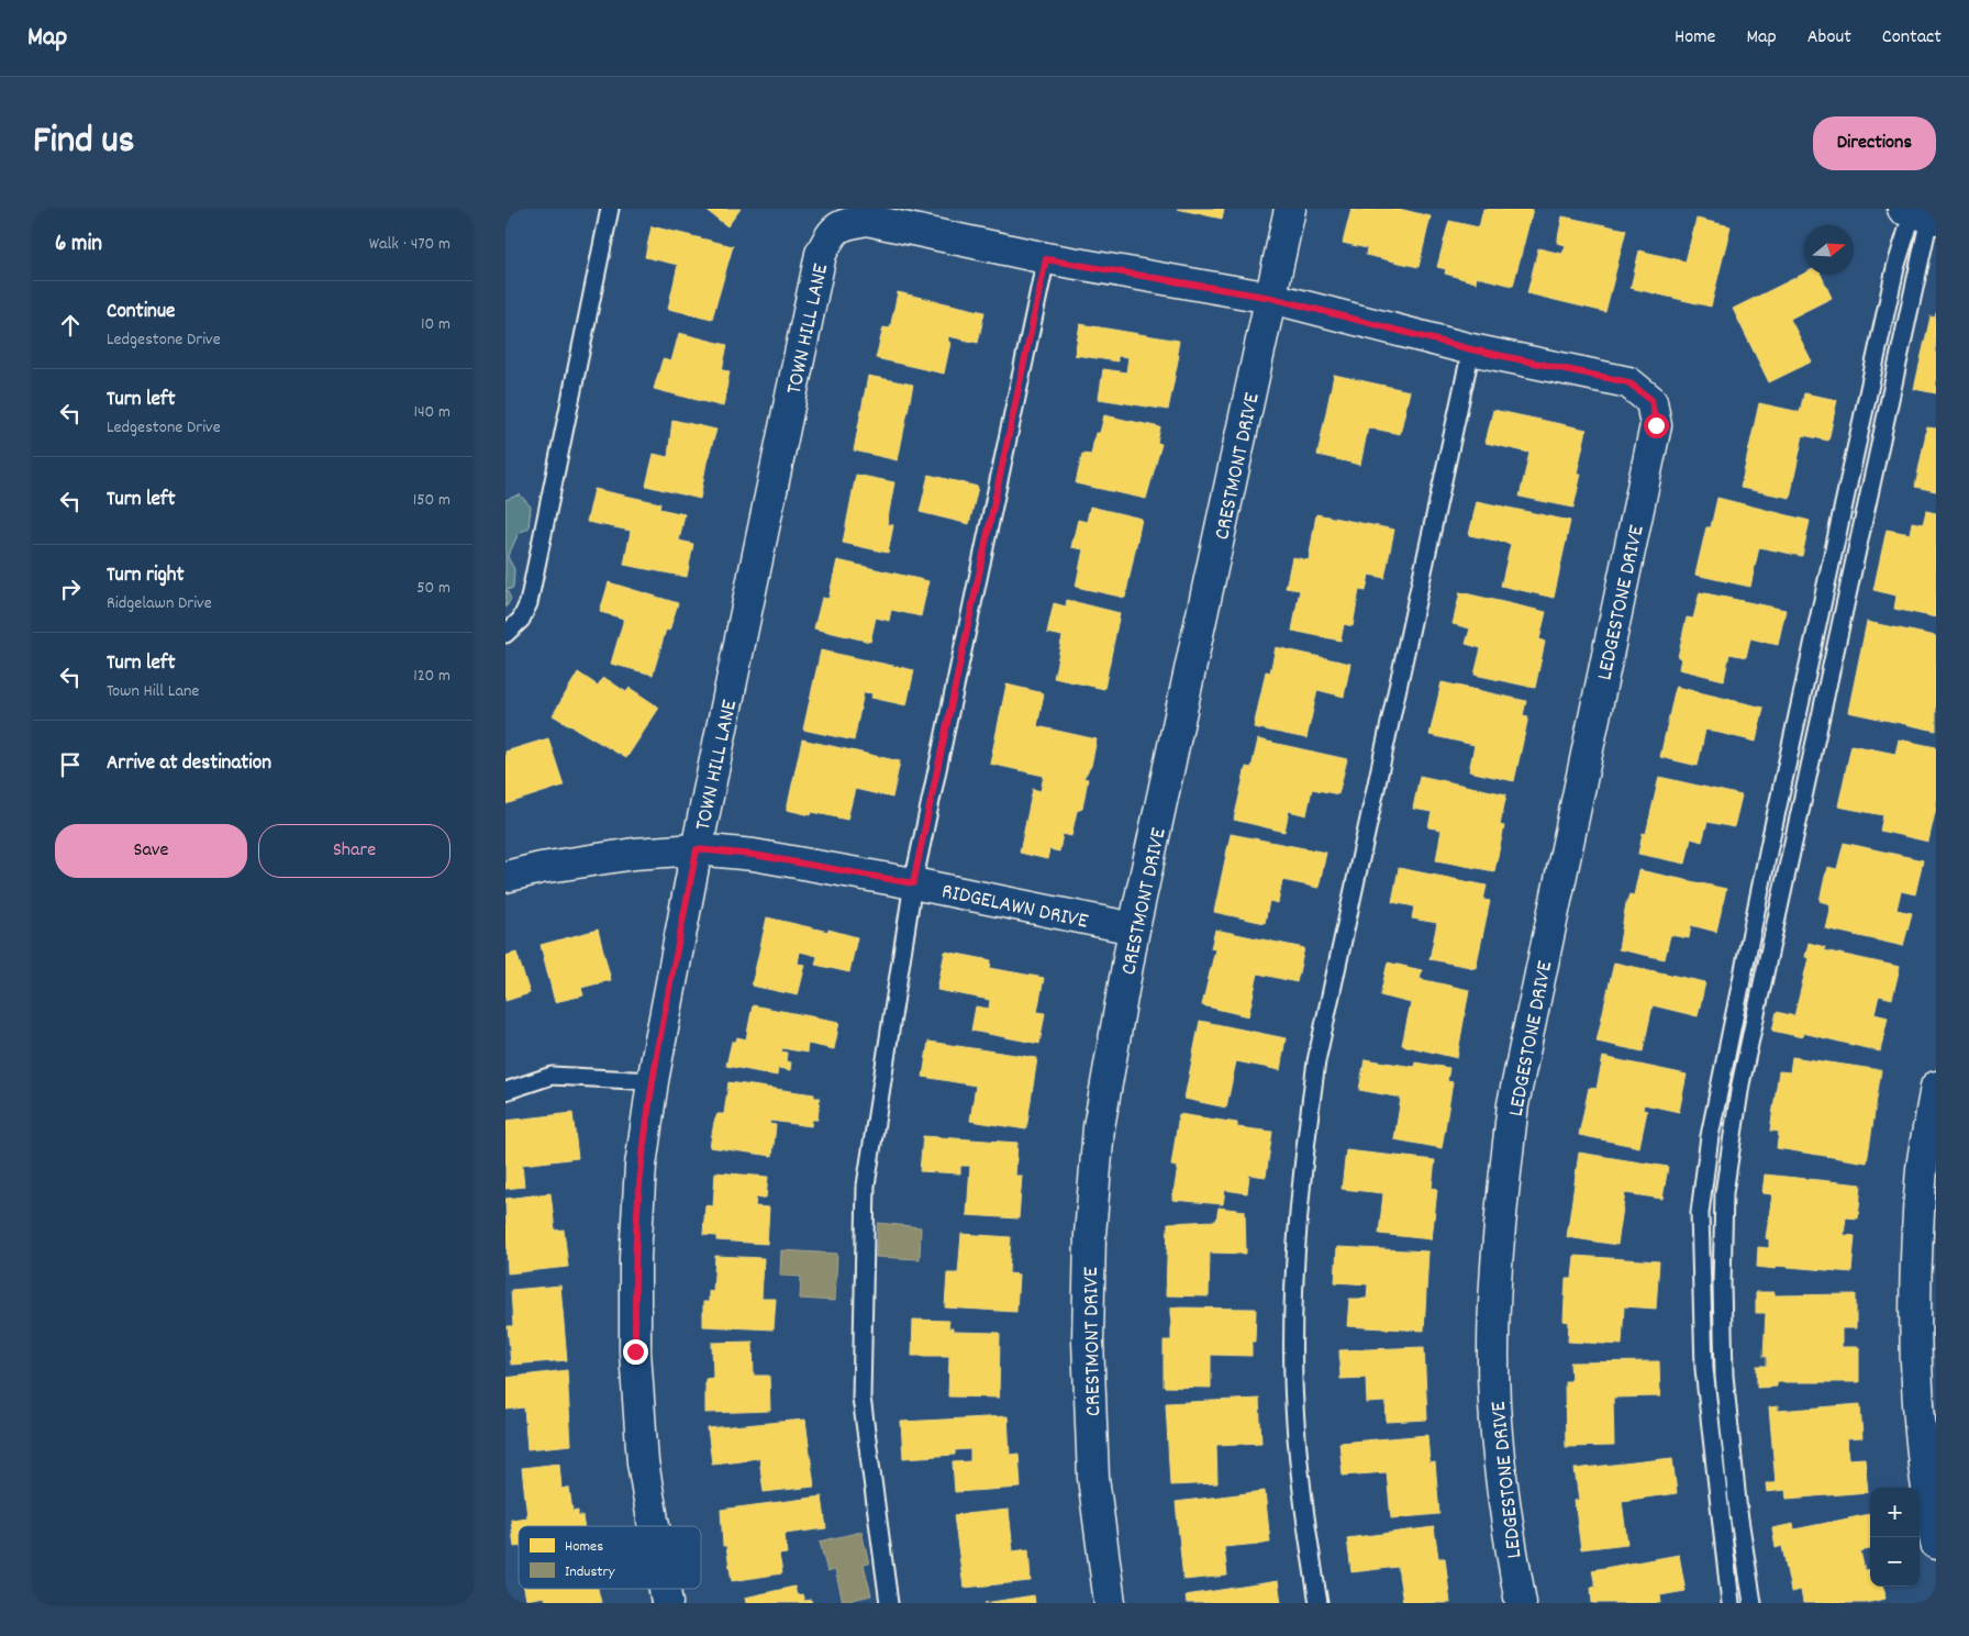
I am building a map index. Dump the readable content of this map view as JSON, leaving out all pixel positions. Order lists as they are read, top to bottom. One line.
{"streets":{"street":["TOWN HILL LANE","CRESTMONT DRIVE","LEDGESTONE DRIVE","RIDGELAWN DRIVE"]},"crossings":[["TOWN HILL LANE","LEDGESTONE DRIVE"],["TOWN HILL LANE","RIDGELAWN DRIVE"],["CRESTMONT DRIVE","LEDGESTONE DRIVE"],["CRESTMONT DRIVE","RIDGELAWN DRIVE"]],"legend":["Homes","Industry"],"north":"right","page":{"header":"Map","nav":["Home","Map","About","Contact"],"title":"Find us","buttons":["Directions",["Save","Share"]],"heading":["6 min","Walk · 470 m"],"list":[["Continue","Ledgestone Drive","10 m"],["Turn left","Ledgestone Drive","140 m"],["Turn left","150 m"],["Turn right","Ridgelawn Drive","50 m"],["Turn left","Town Hill Lane","120 m"],"Arrive at destination"],"map_buttons":["+","−"]}}
